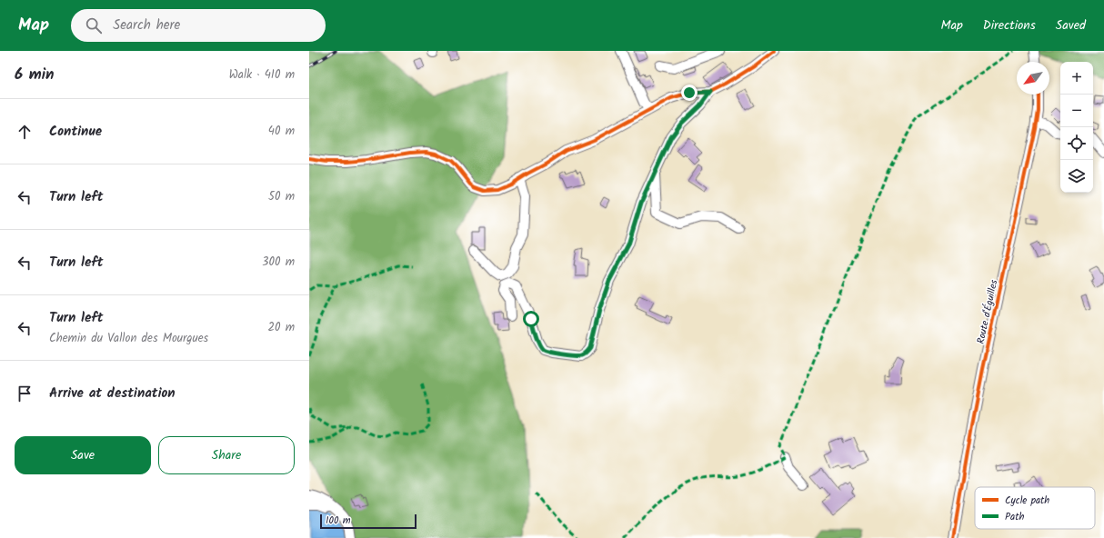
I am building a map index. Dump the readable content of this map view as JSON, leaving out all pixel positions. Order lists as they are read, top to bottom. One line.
{"streets":{"street":["Route d'Éguilles"]},"legend":["Cycle path","Path"],"scale_bar":"100 m","north":"bottom left","page":{"header":"Map","search":"Search here","nav":["Map","Directions","Saved"],"heading":["6 min","Walk · 410 m"],"map_buttons":["+","−"],"list":[["Continue","40 m"],["Turn left","50 m"],["Turn left","300 m"],["Turn left","Chemin du Vallon des Mourgues","20 m"],"Arrive at destination"],"buttons":["Save","Share"],"scale":"100 m"}}
